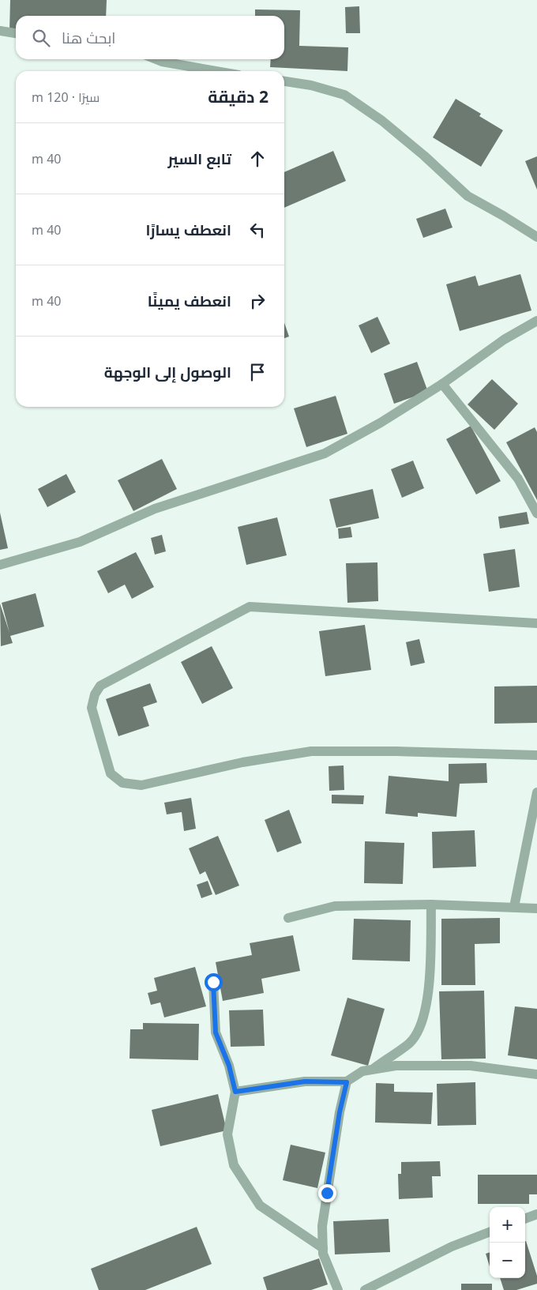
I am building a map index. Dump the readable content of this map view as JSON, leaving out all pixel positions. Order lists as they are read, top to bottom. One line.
{"page":{"search":"ابحث هنا","heading":["2 دقيقة","سيرًا · 120 m"],"list":[["تابع السير","40 m"],["انعطف يسارًا","40 m"],["انعطف يمينًا","40 m"],"الوصول إلى الوجهة"],"map_buttons":["+","−"]}}
